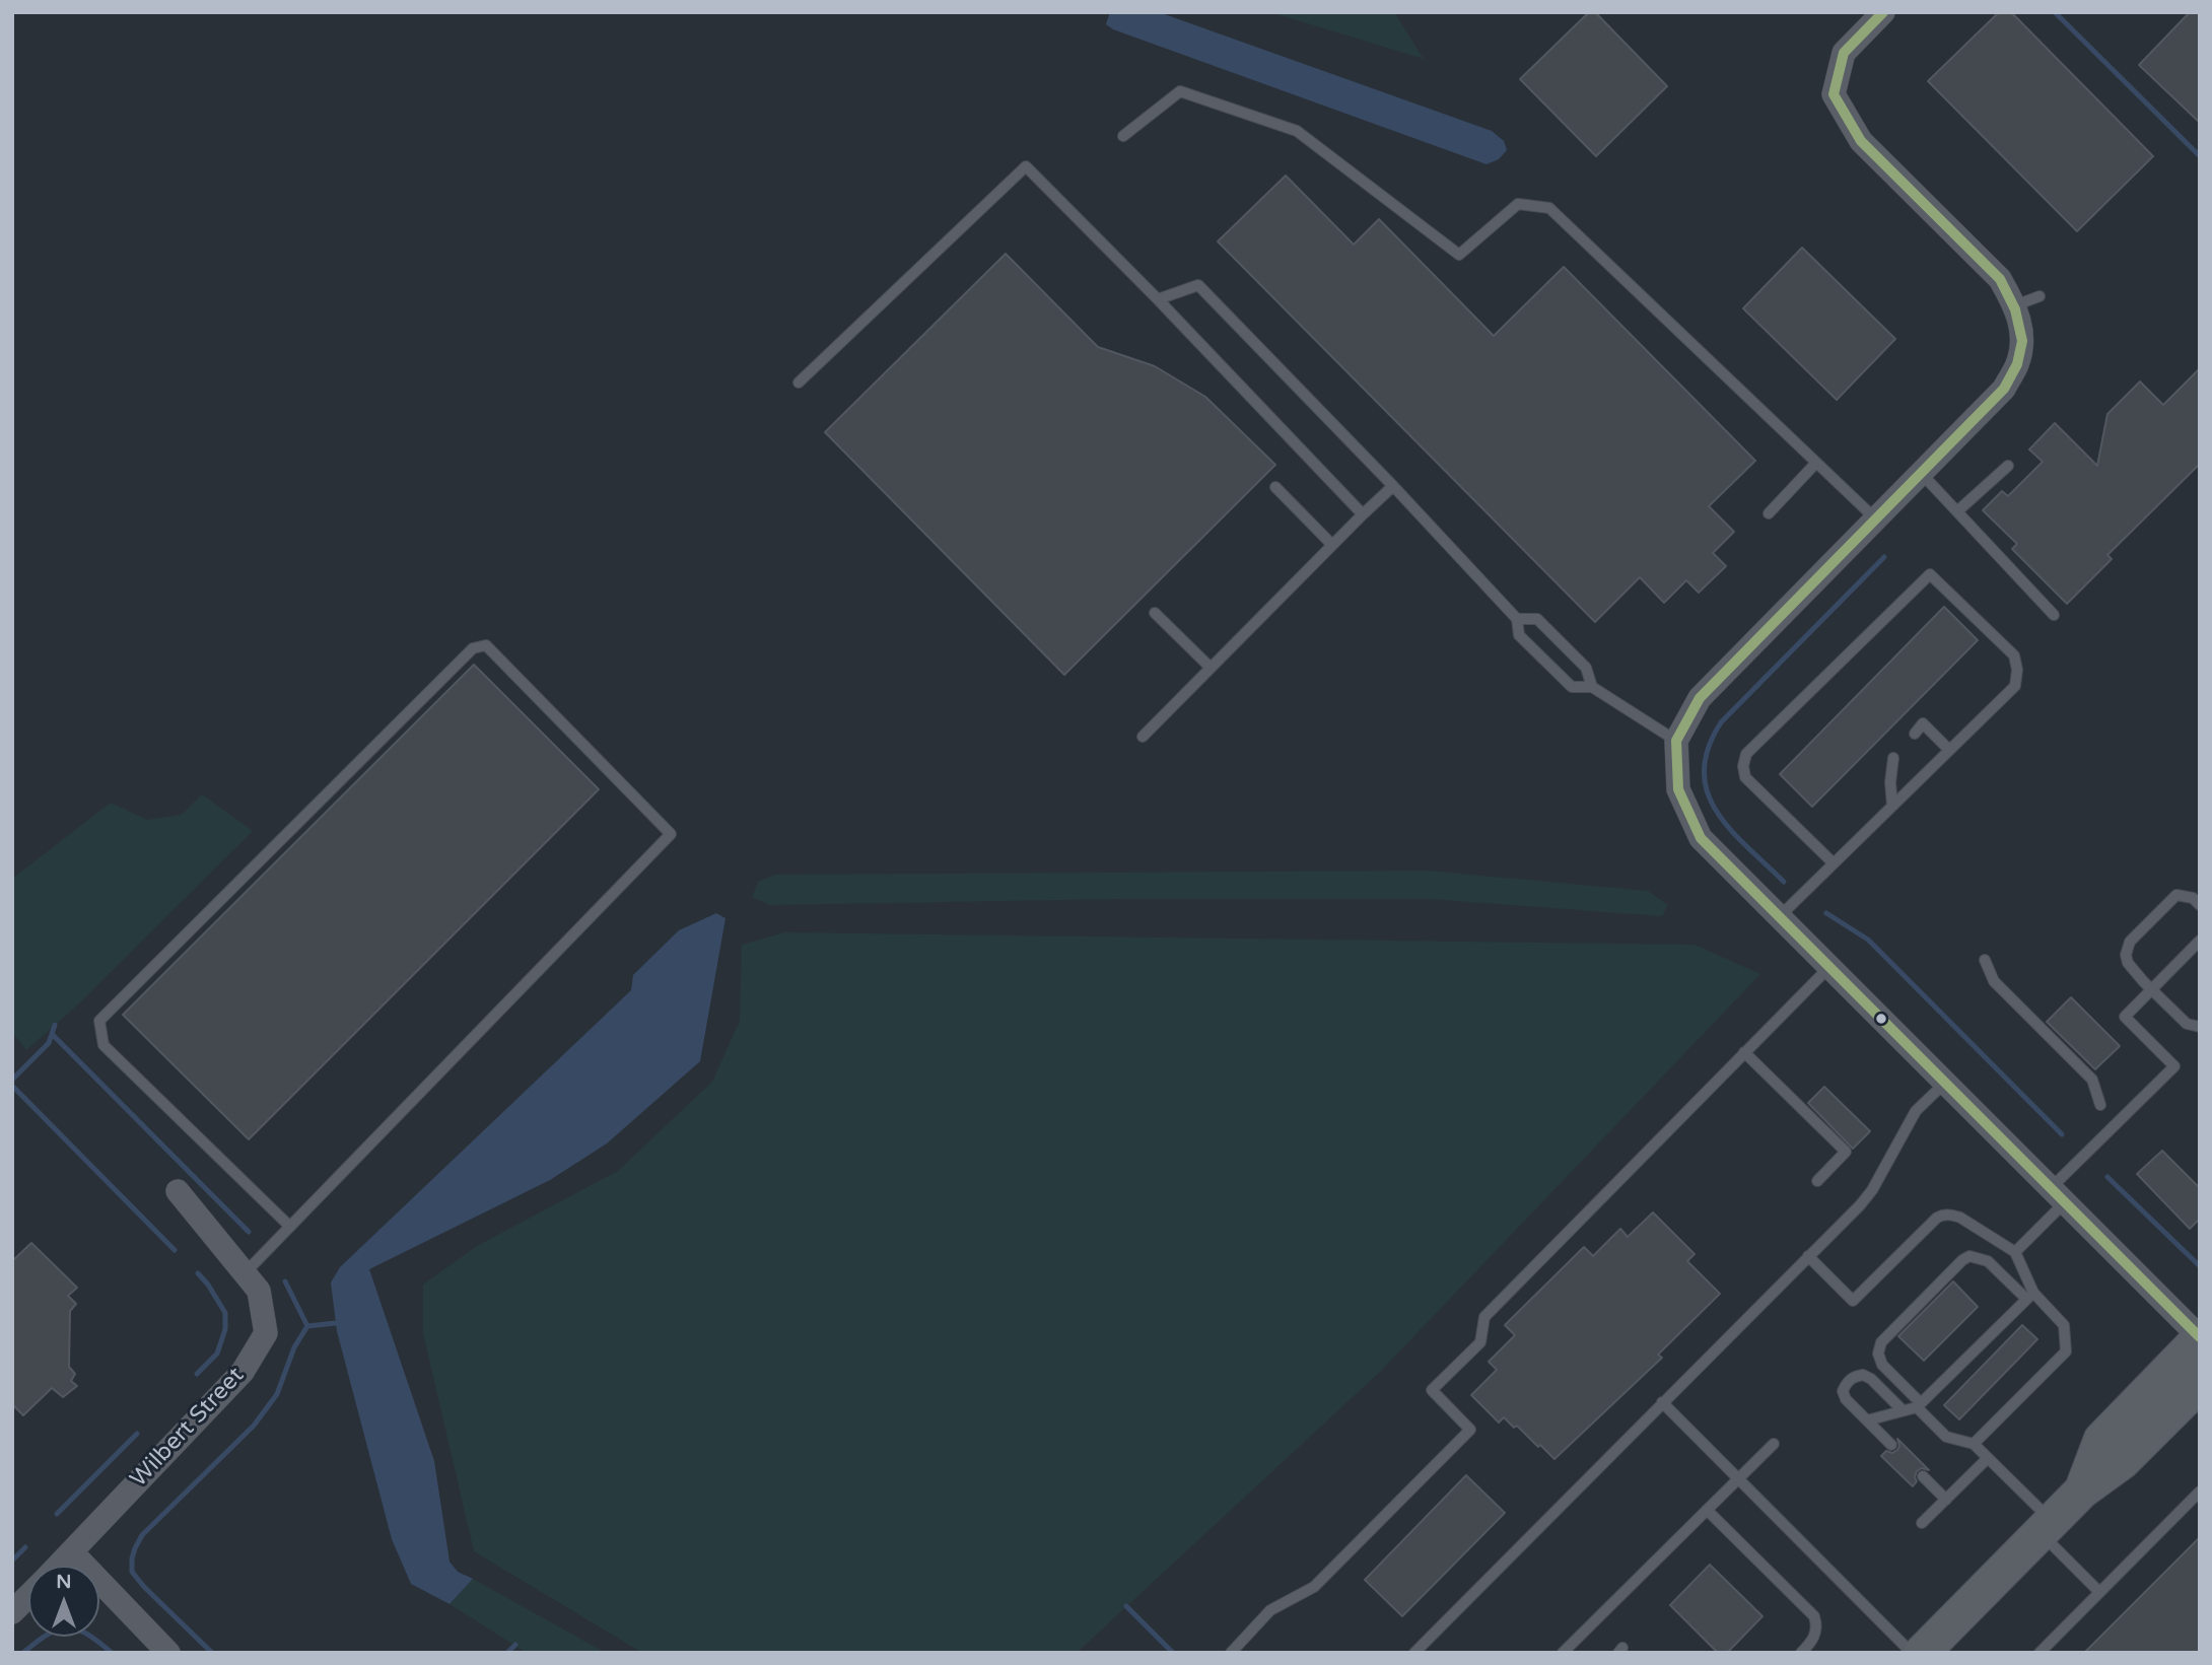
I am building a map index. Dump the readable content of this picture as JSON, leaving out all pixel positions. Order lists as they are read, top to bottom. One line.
{"streets":{"street":["Wilbert Street"]},"north":"top"}
